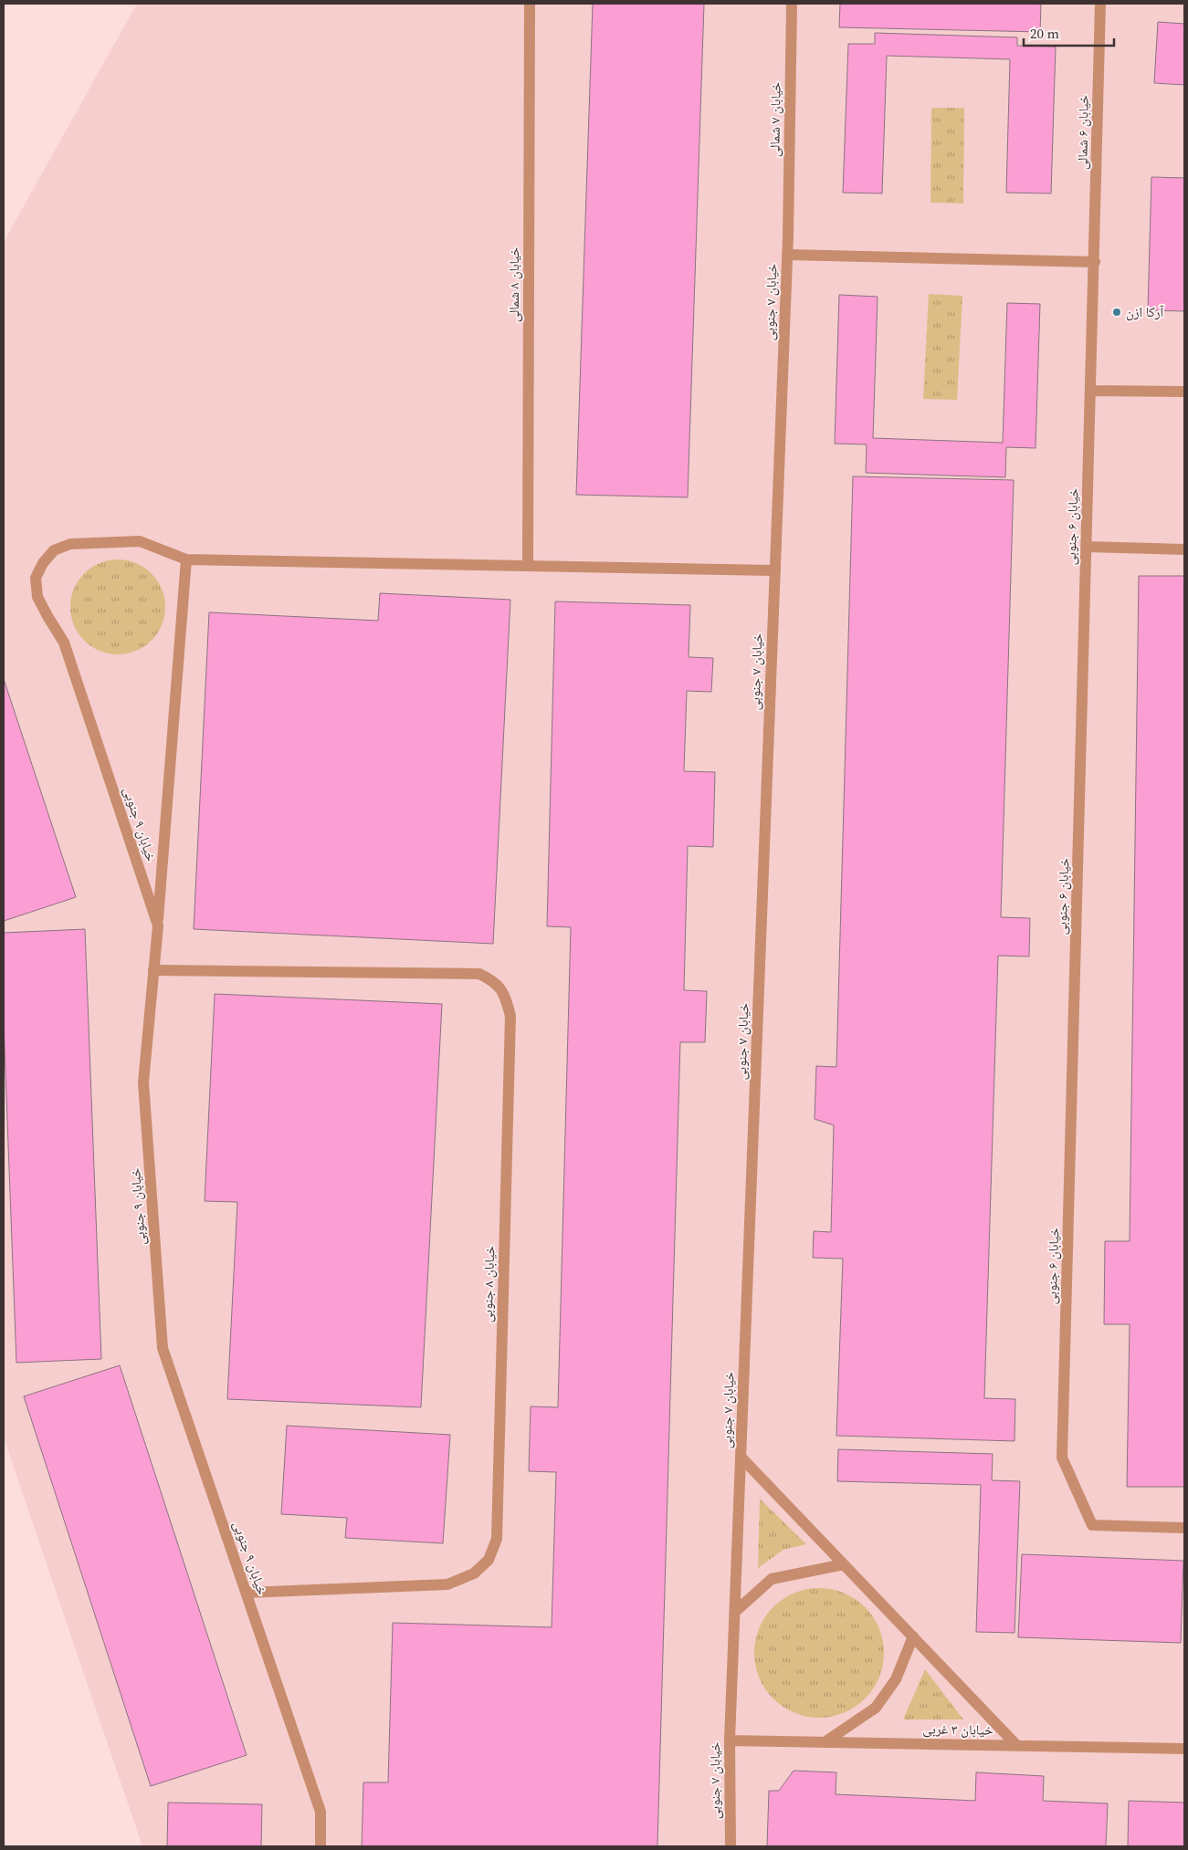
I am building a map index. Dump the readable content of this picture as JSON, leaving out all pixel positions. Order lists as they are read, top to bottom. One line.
{"streets":{"street":["خیابان ۷ شمالی","خیابان ۶ شمالی","خیابان ۸ شمالی","خیابان ۷ جنوبی","خیابان ۶ جنوبی","خیابان ۹ جنوبی","خیابان ۸ جنوبی","خیابان ۳ غربی"]},"crossings":[["خیابان ۷ شمالی","خیابان ۷ جنوبی"],["خیابان ۶ شمالی","خیابان ۶ جنوبی"],["خیابان ۷ جنوبی","خیابان ۳ غربی"],["خیابان ۹ جنوبی","خیابان ۸ جنوبی"]],"places":["آرکا ازن"],"scale_bar":"20 m"}
